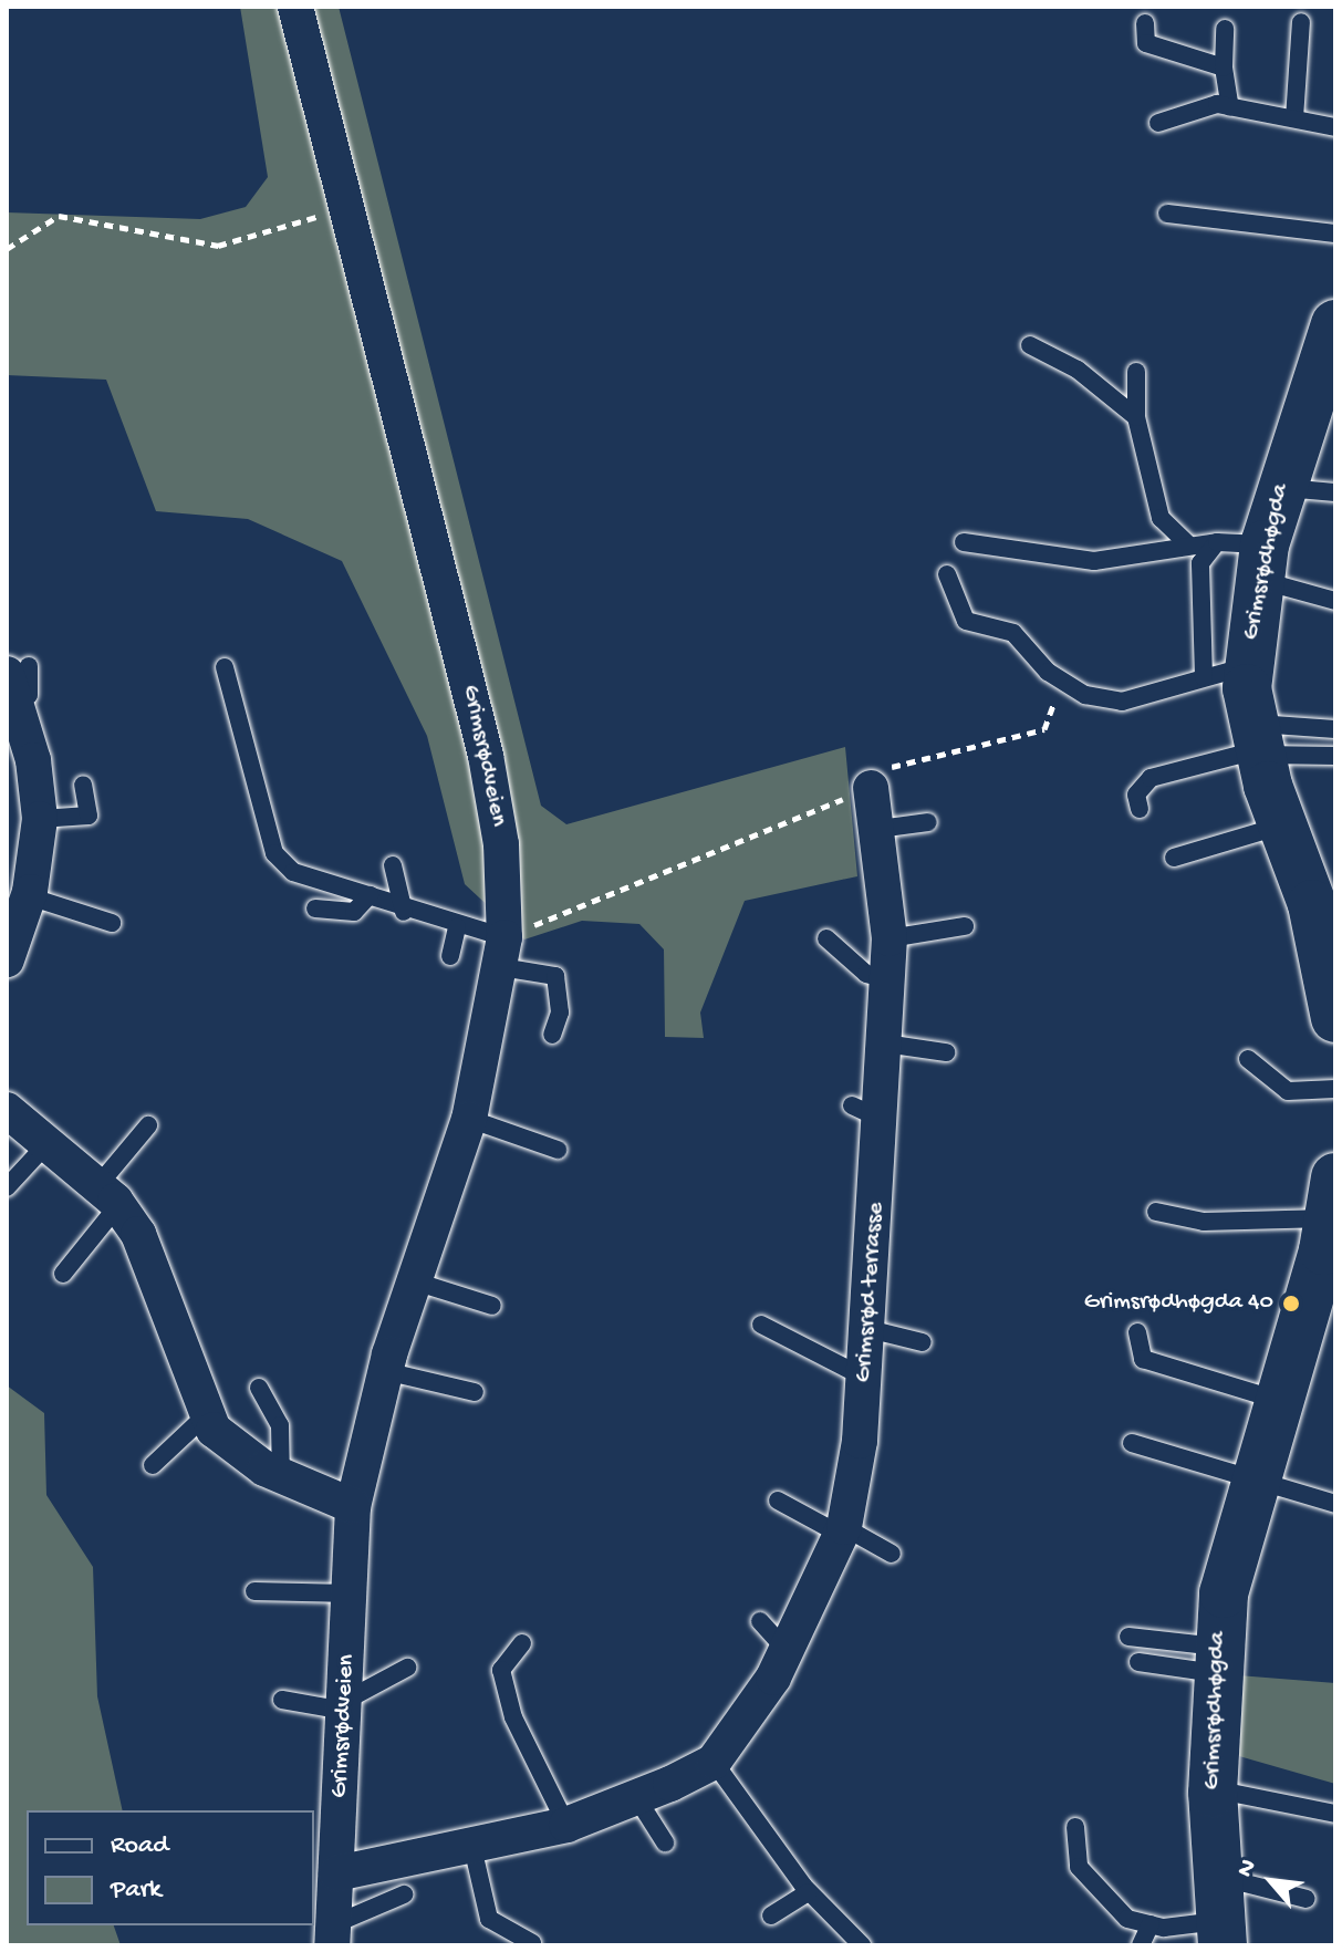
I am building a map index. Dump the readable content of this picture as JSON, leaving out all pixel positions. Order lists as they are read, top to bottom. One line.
{"streets":{"main road":["Grimsrødhøgda"],"street":["Grimsrødveien","Grimsrød terrasse"]},"places":["Grimsrødhøgda 40"],"legend":["Road","Park"],"north":"top left"}
